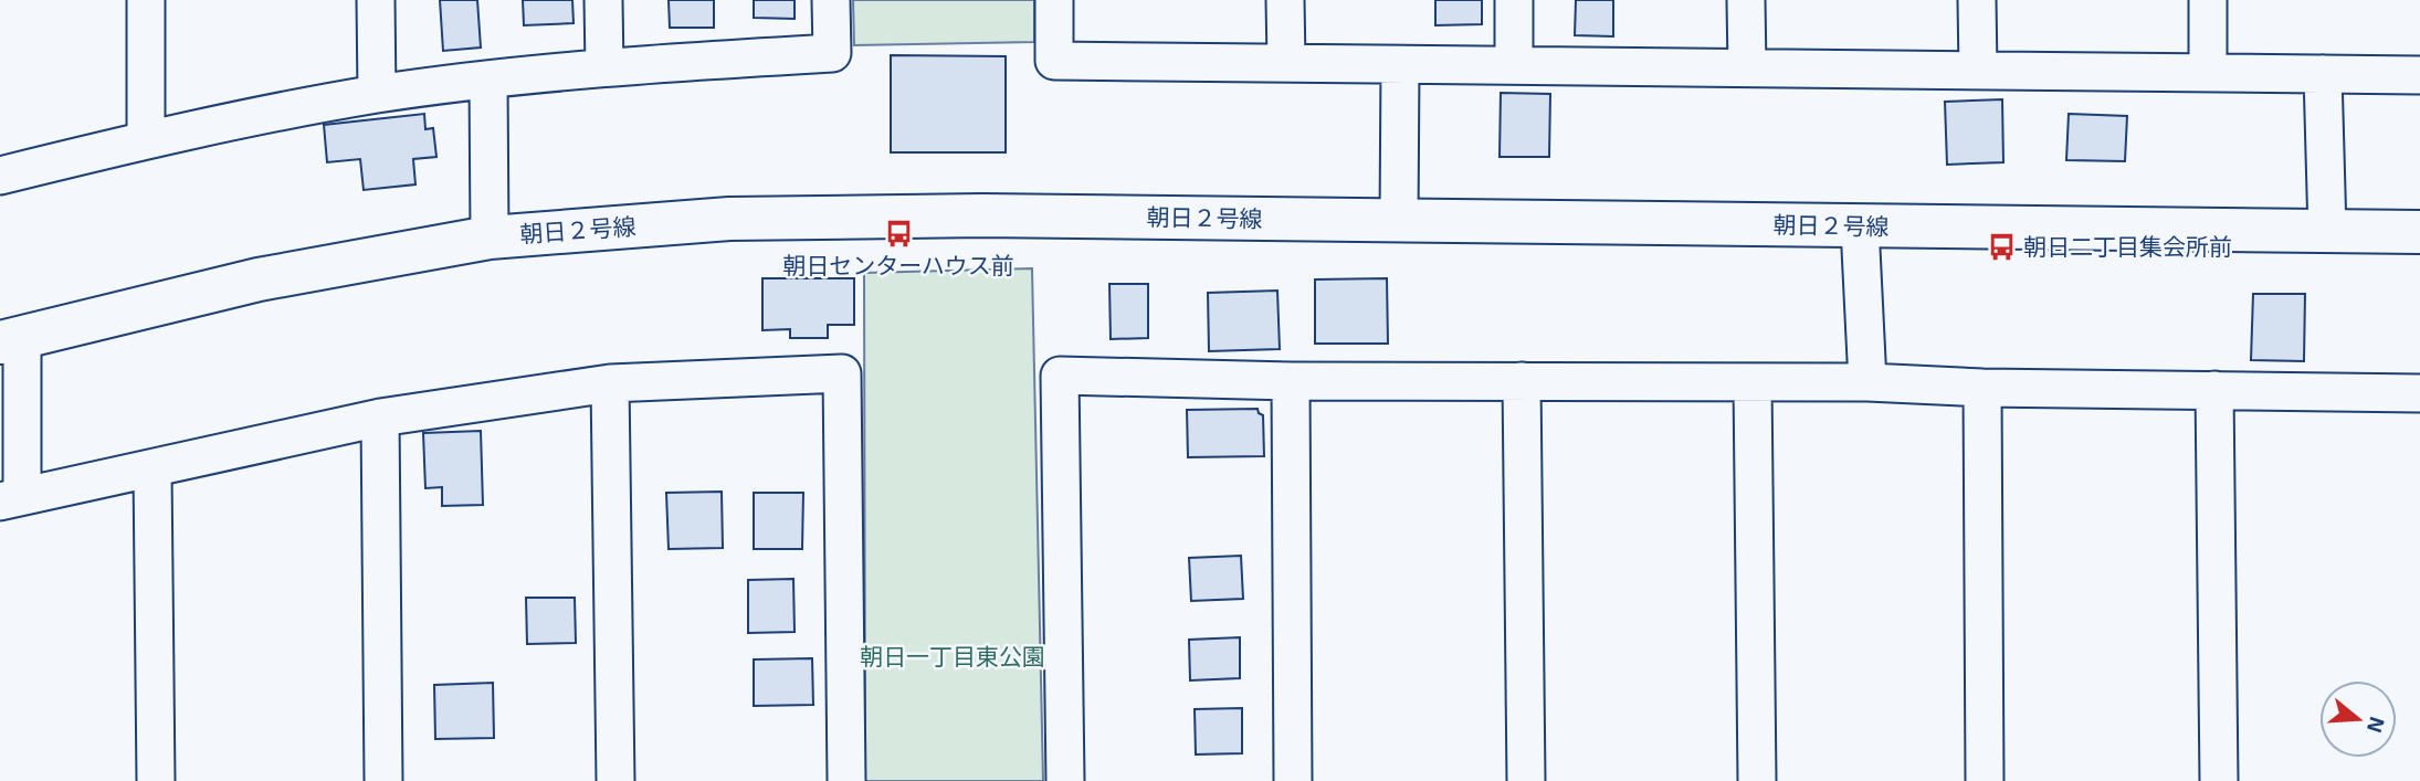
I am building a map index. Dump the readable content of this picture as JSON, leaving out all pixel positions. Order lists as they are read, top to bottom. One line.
{"streets":{"street":["朝日２号線"]},"parks":["朝日一丁目東公園"],"places":{"bus stop":["朝日センターハウス前","朝日二丁目集会所前"]},"north":"right"}
